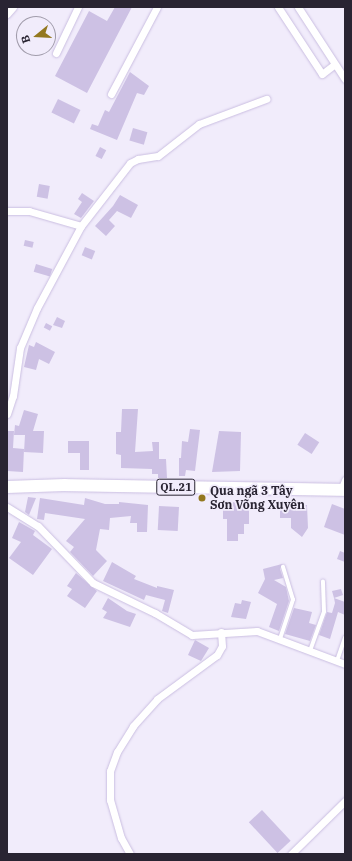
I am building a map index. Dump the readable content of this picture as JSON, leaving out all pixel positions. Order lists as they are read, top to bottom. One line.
{"streets":{"highway":["QL.21"]},"places":["Qua ngã 3 Tây Sơn Võng Xuyên"],"north":"left"}
